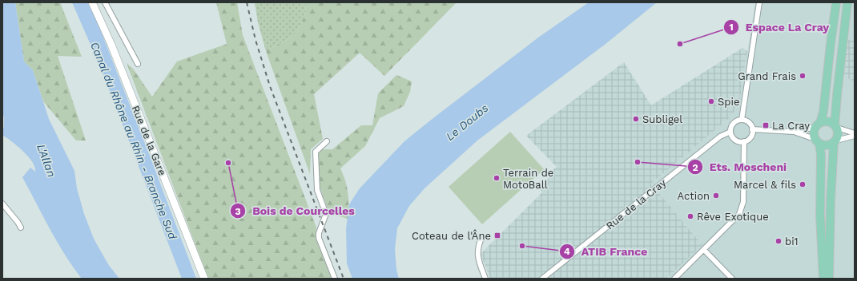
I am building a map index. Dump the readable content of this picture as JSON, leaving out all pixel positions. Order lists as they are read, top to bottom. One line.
{"streets":{"main road":["Rue de la Gare"],"street":["Rue de la Cray"]},"water":["Le Doubs","Canal du Rhône au Rhin - Branche Sud","L'Allan"],"places":{"other":["Espace La Cray","Grand Frais","Spie","Subligel","Ets. Moscheni","Bois de Courcelles","Terrain de MotoBall","Marcel & fils","Action","Rêve Exotique","bi1","ATIB France"],"transit":["La Cray","Coteau de l'Âne"]}}
